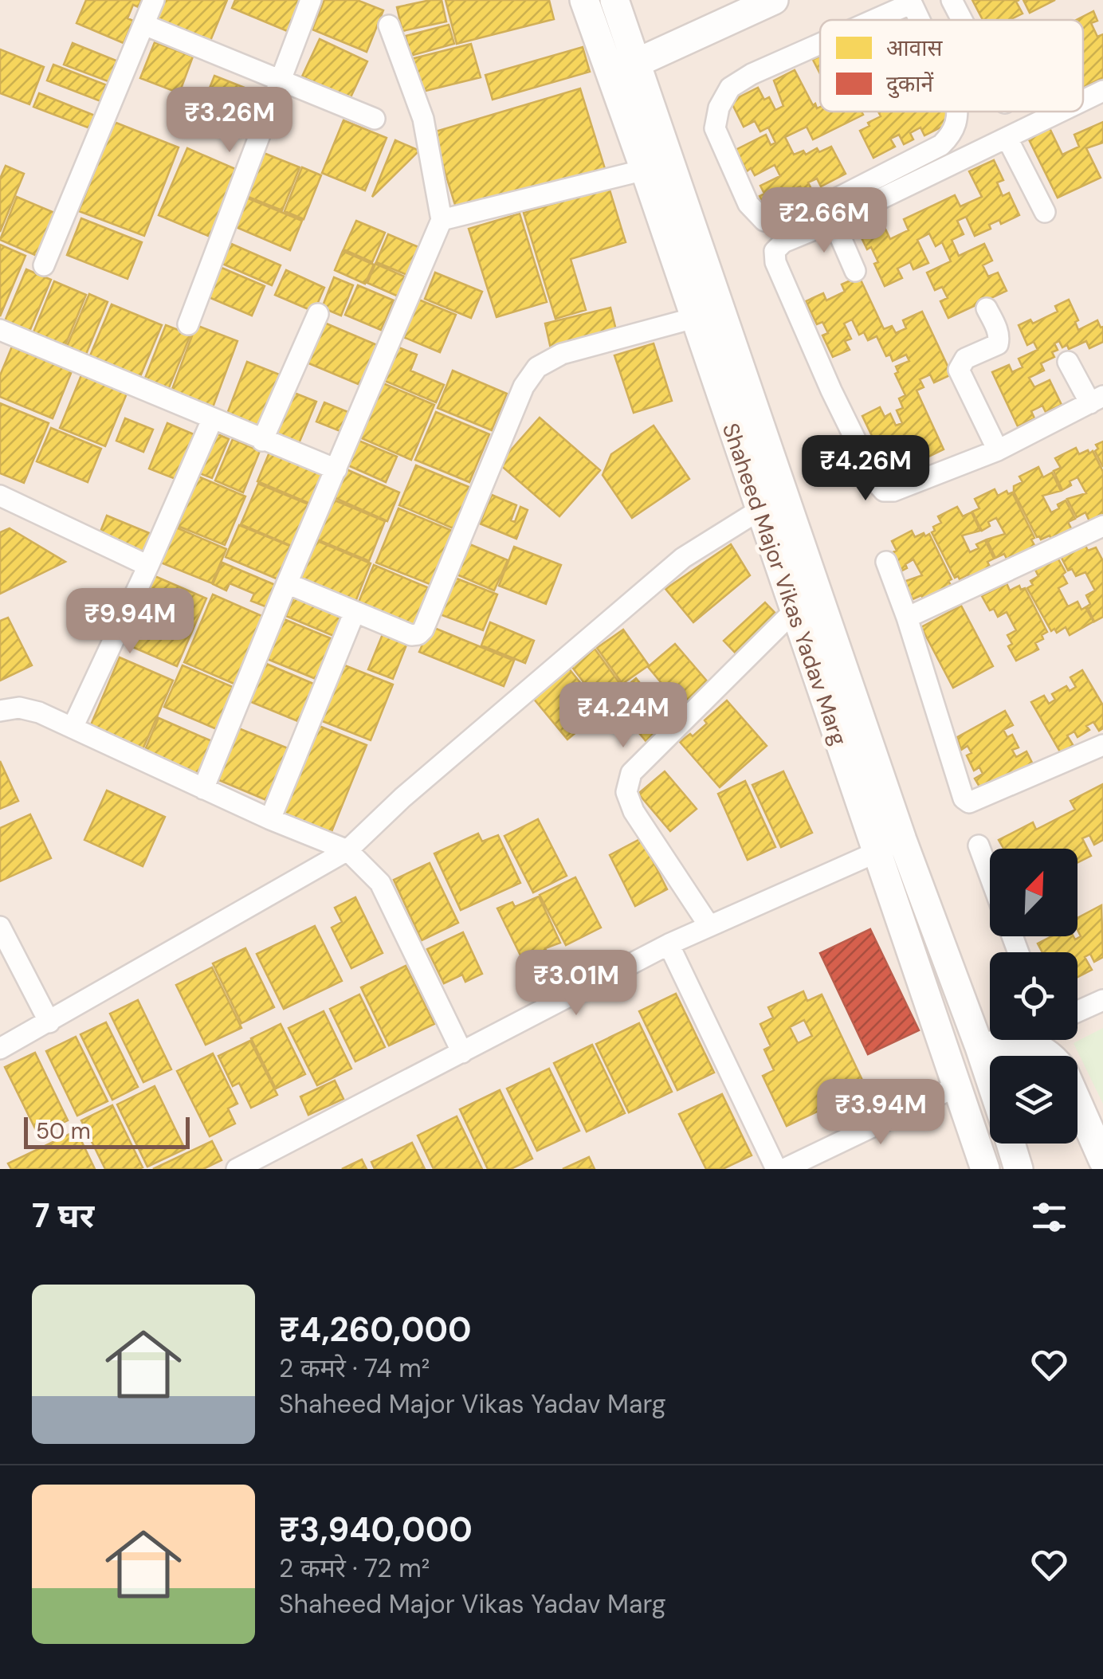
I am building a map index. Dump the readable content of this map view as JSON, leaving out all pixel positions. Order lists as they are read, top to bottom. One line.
{"streets":{"main road":["Shaheed Major Vikas Yadav Marg"]},"legend":["आवास","दुकानें"],"scale_bar":"50 m","north":"top right","page":{"price":["₹3.26M","₹2.66M","₹4.26M","₹9.94M","₹4.24M","₹3.01M","₹3.94M"],"scale":"50 m","heading":"7 घर","list":[{"name":"₹4,260,000","note":"2 कमरे · 74 m² · Shaheed Major Vikas Yadav Marg"},{"name":"₹3,940,000","note":"2 कमरे · 72 m² · Shaheed Major Vikas Yadav Marg"}]}}
